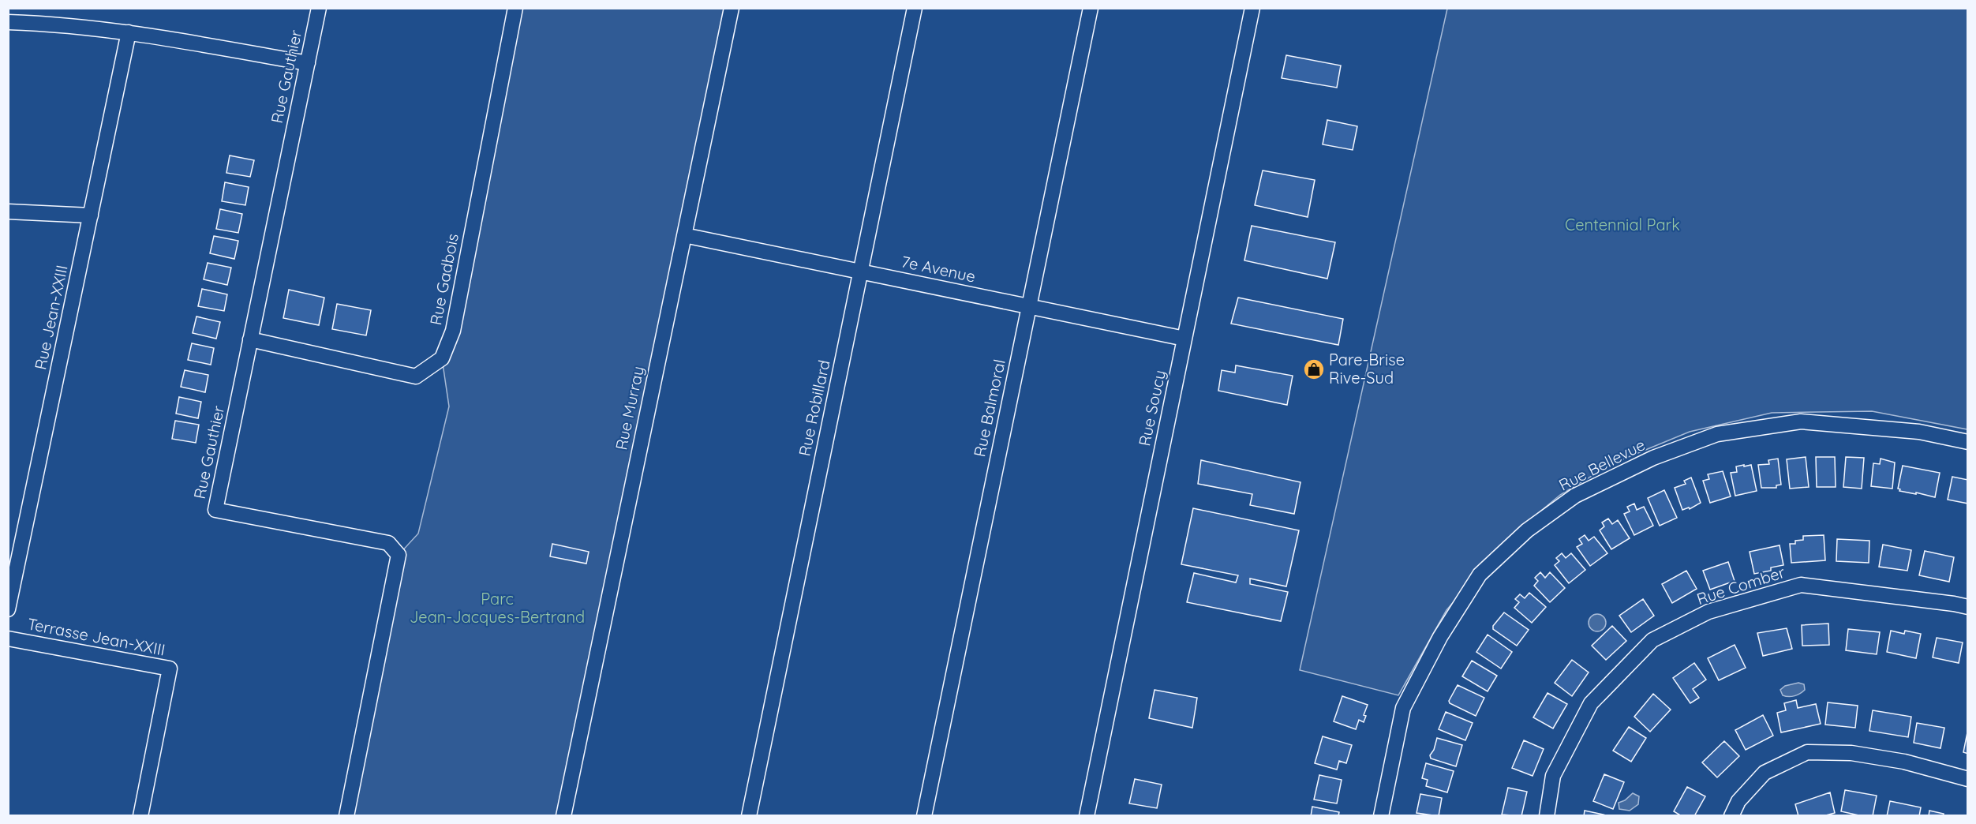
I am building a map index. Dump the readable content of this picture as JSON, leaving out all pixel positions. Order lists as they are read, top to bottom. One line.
{"streets":{"street":["Rue Gauthier","7e Avenue","Rue Gadbois","Rue Jean-XXIII","Rue Murray","Rue Robillard","Rue Balmoral","Rue Soucy","Rue Bellevue","Rue Comber","Terrasse Jean-XXIII"]},"crossings":[["Rue Gauthier","Rue Gadbois"],["7e Avenue","Rue Murray"],["7e Avenue","Rue Robillard"],["7e Avenue","Rue Balmoral"],["7e Avenue","Rue Soucy"]],"parks":["Centennial Park","Parc Jean-Jacques-Bertrand"],"places":{"shop":["Pare-Brise Rive-Sud"]}}
